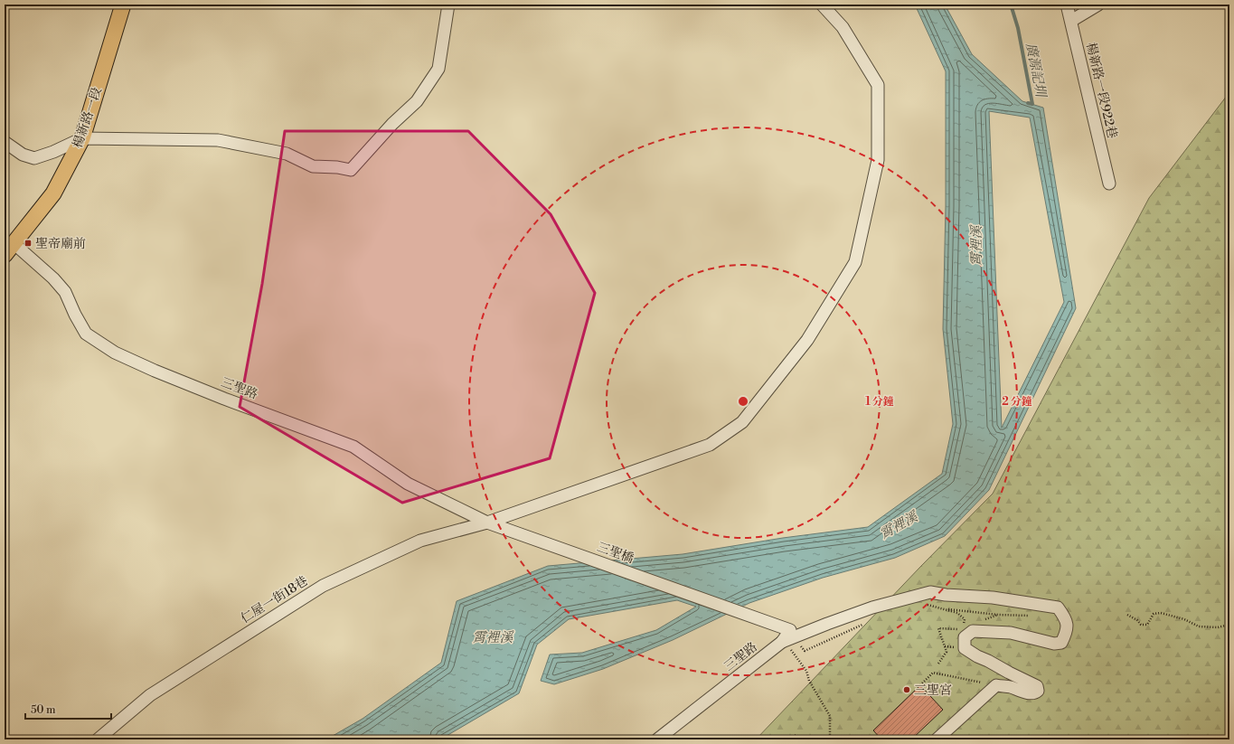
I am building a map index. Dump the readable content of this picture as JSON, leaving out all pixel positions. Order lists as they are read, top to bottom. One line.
{"streets":{"main road":["楊新路一段"],"street":["楊新路一段922巷","三聖路","三聖橋","仁屋一街18巷"]},"crossings":[["楊新路一段","三聖路"],["三聖路","三聖橋"],["三聖路","仁屋一街18巷"],["三聖橋","仁屋一街18巷"]],"water":["廣源記圳","霄裡溪"],"places":{"transit":["聖帝廟前"],"other":["三聖宮"]},"scale_bar":"50 m","rings":["1 分鐘","2 分鐘"]}
